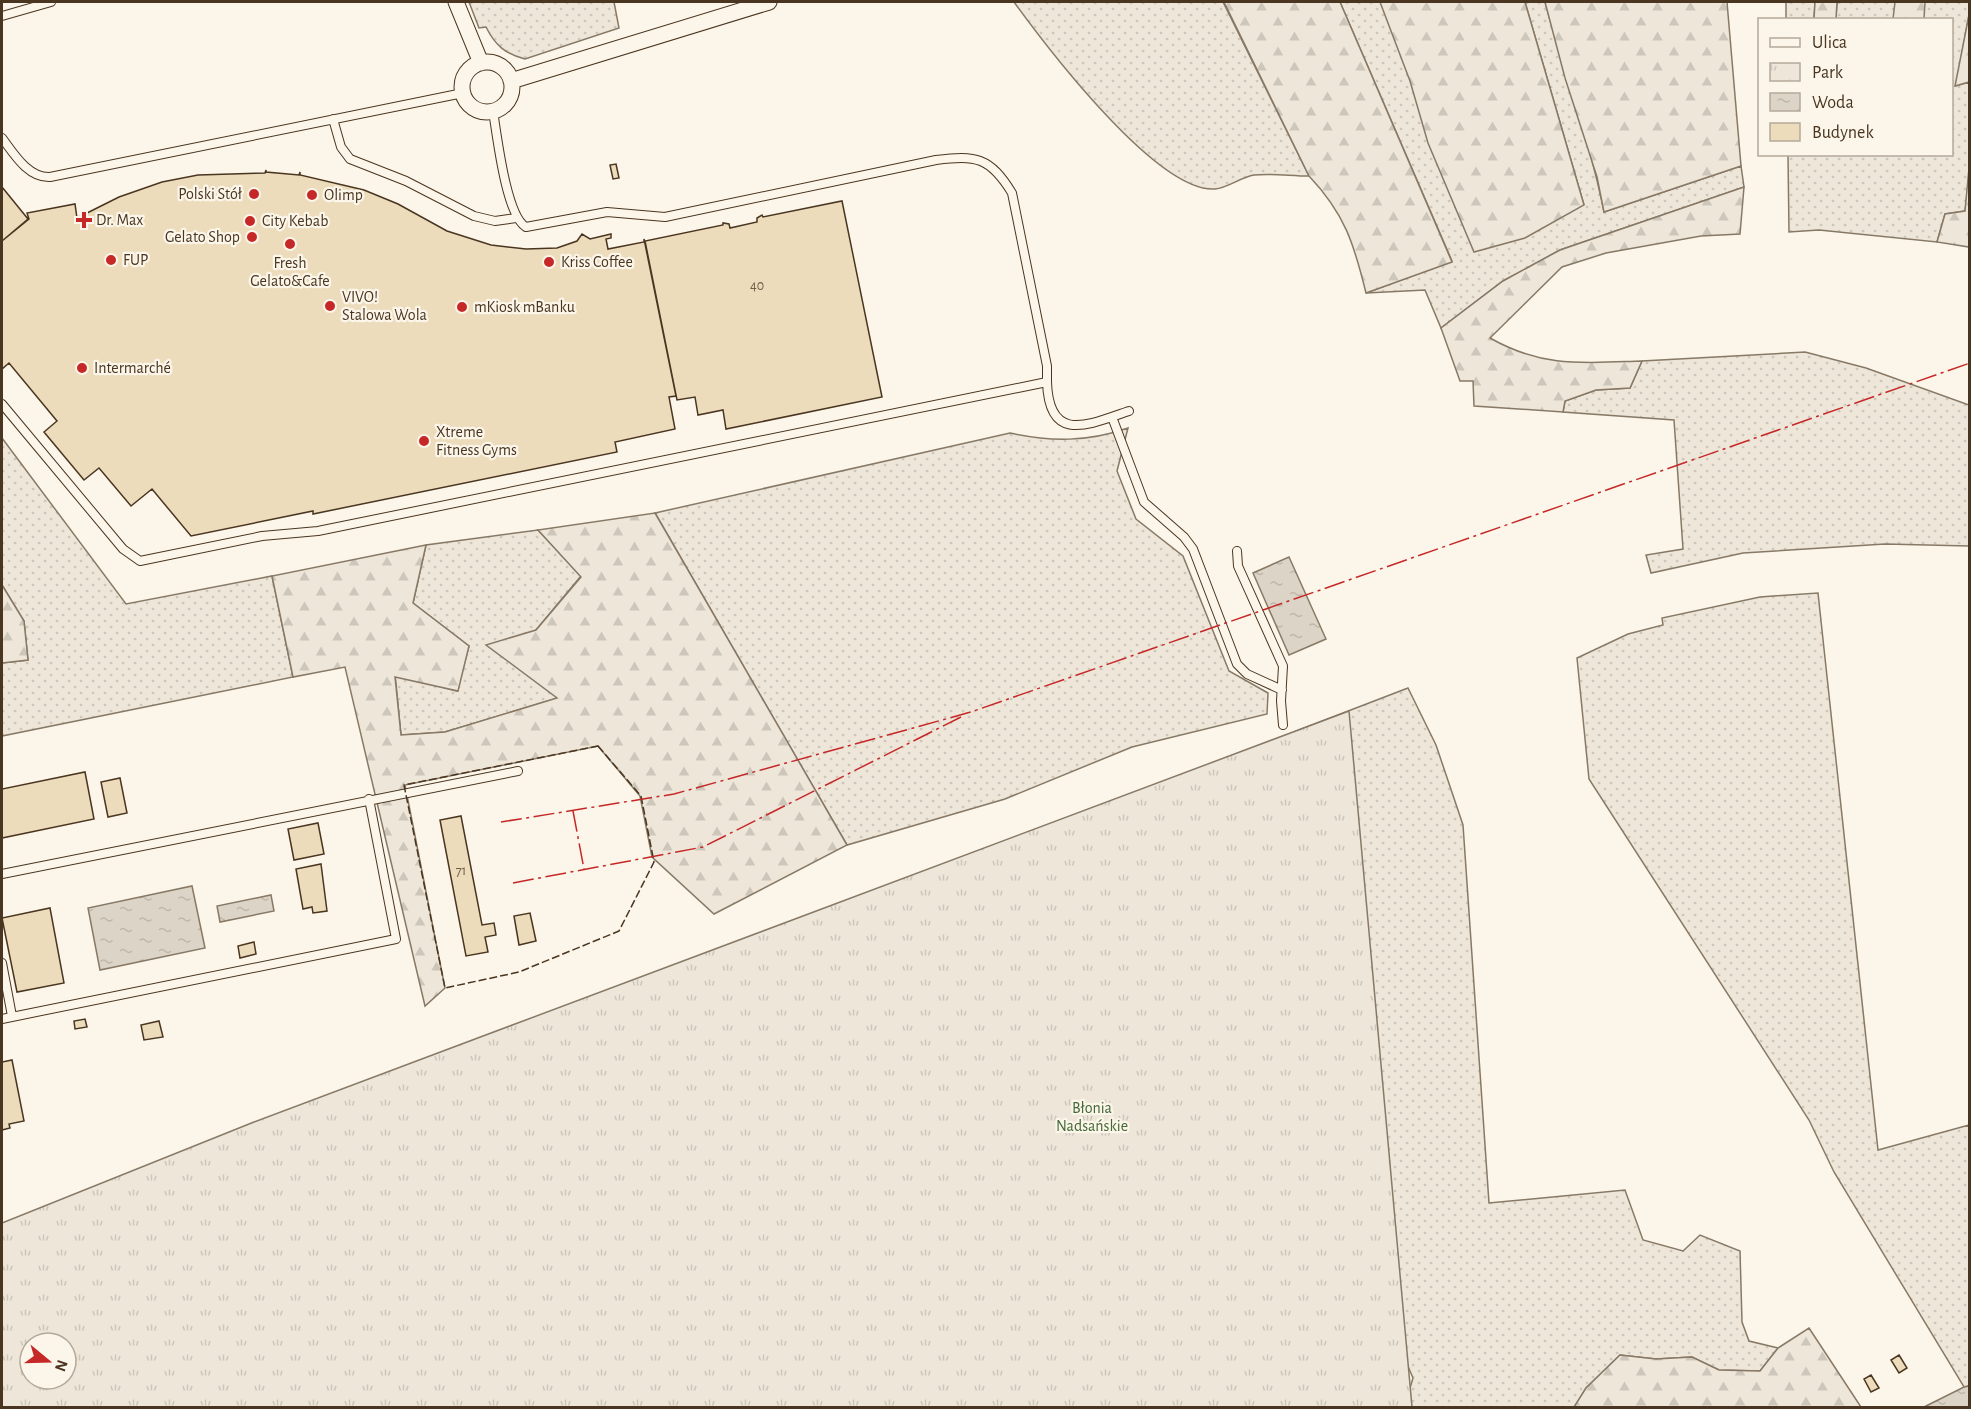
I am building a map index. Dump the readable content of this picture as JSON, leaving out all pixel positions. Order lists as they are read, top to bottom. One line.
{"parks":["Błonia Nadsańskie"],"places":{"other":["Polski Stół","Olimp","City Kebab","Gelato Shop","Fresh Gelato&Cafe","FUP","Kriss Coffee","VIVO! Stalowa Wola","mKiosk mBanku","Intermarché","Xtreme Fitness Gyms"],"health":["Dr. Max"]},"house_numbers":["40","71"],"legend":["Ulica","Park","Woda","Budynek"],"north":"right"}
